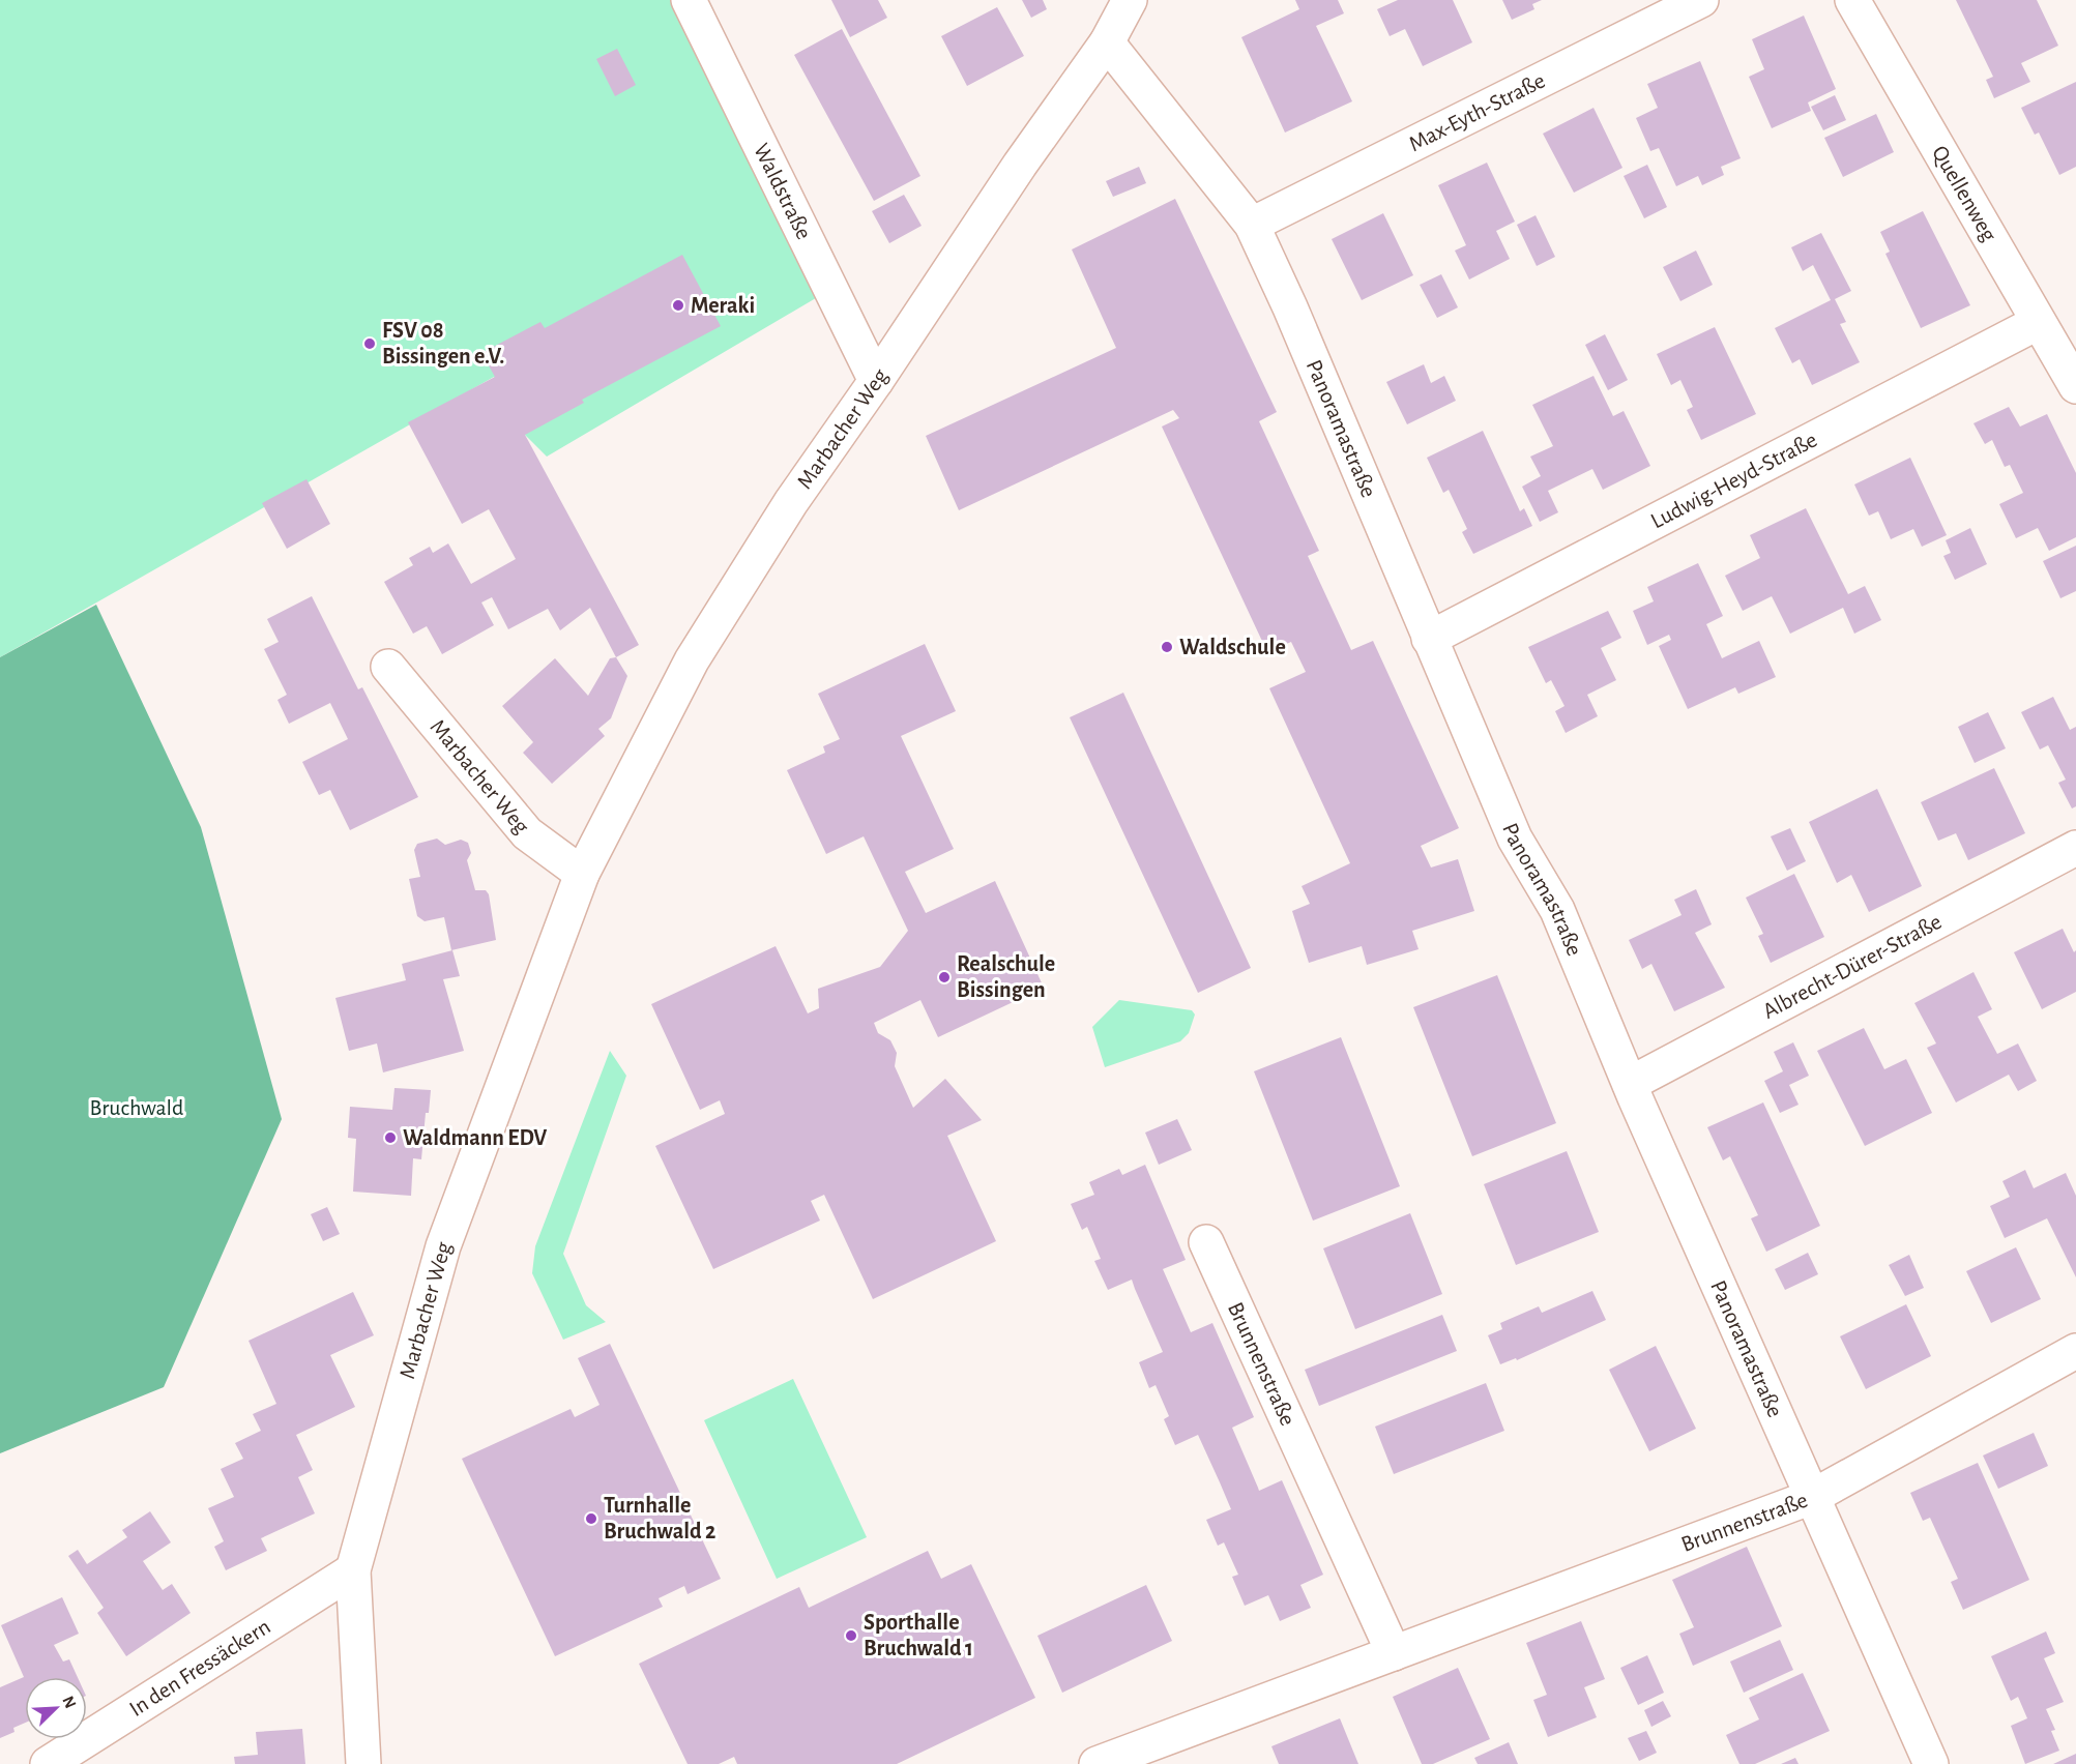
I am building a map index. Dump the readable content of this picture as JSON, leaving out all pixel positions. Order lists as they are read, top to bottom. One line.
{"streets":{"street":["Max-Eyth-Straße","Waldstraße","Quellenweg","Marbacher Weg","Panoramastraße","Ludwig-Heyd-Straße","Albrecht-Dürer-Straße","Brunnenstraße","In den Fressäckern"]},"crossings":[["Max-Eyth-Straße","Panoramastraße"],["Waldstraße","Marbacher Weg"],["Quellenweg","Ludwig-Heyd-Straße"],["Marbacher Weg","Panoramastraße"],["Marbacher Weg","In den Fressäckern"],["Panoramastraße","Ludwig-Heyd-Straße"],["Panoramastraße","Albrecht-Dürer-Straße"],["Panoramastraße","Brunnenstraße"]],"parks":["Bruchwald"],"places":["Meraki","FSV 08 Bissingen e.V.","Waldschule","Realschule Bissingen","Waldmann EDV","Turnhalle Bruchwald 2","Sporthalle Bruchwald 1"],"north":"top right"}
